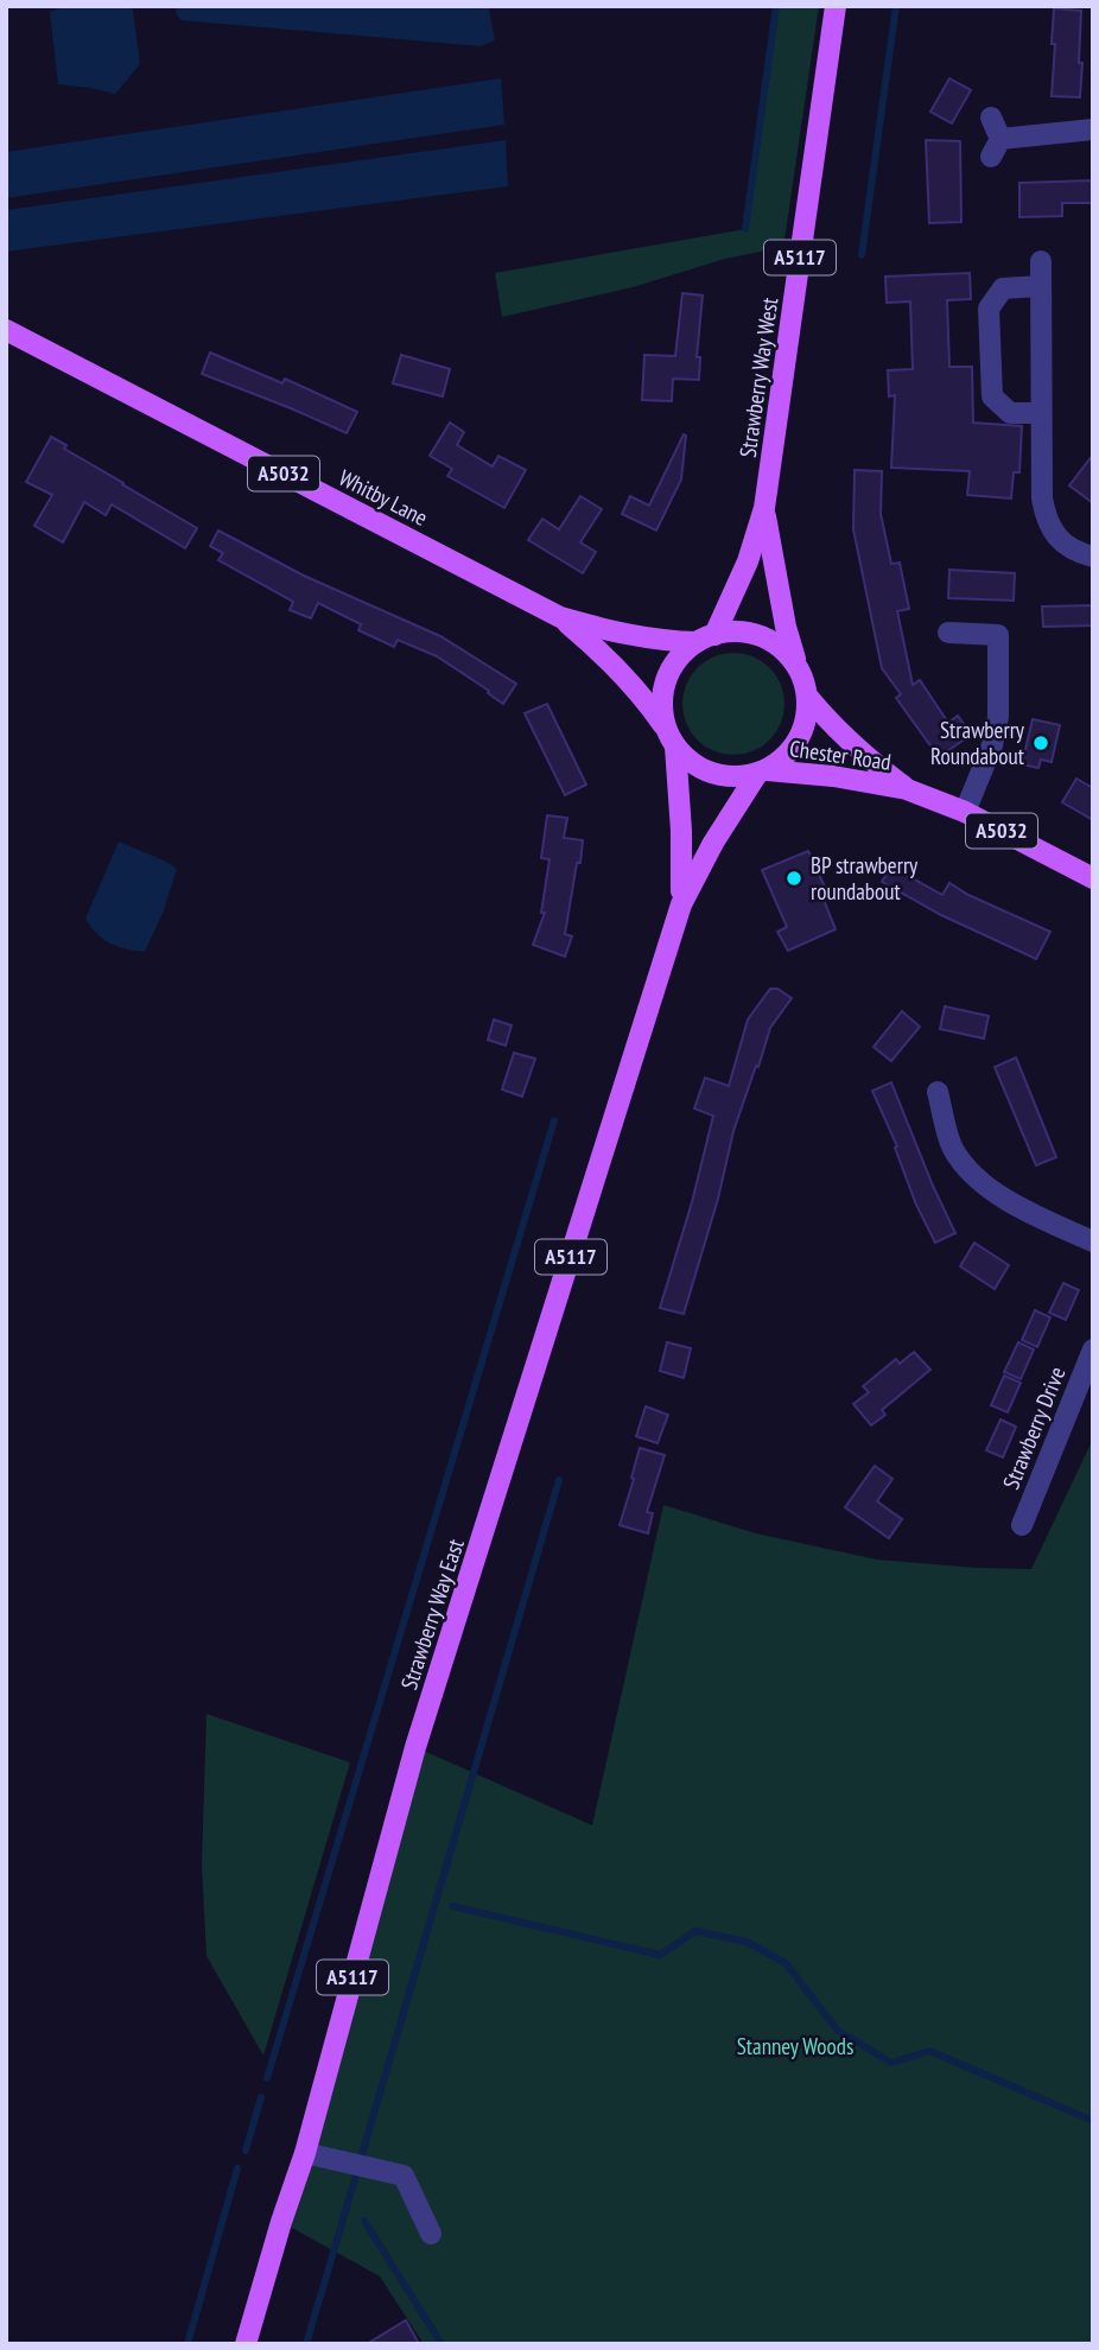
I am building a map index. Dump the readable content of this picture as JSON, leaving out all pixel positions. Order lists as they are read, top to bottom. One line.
{"streets":{"main road":["A5117","Strawberry Way West","A5032","Whitby Lane","Chester Road","Strawberry Way East"],"street":["Strawberry Drive"]},"crossings":[["A5117","Strawberry Way West"],["A5117","Whitby Lane"],["A5117","Chester Road"],["A5117","Strawberry Way East"],["Strawberry Way West","Whitby Lane"],["Strawberry Way West","Chester Road"],["Strawberry Way West","Strawberry Way East"],["Whitby Lane","Chester Road"],["Whitby Lane","Strawberry Way East"],["Chester Road","Strawberry Way East"]],"parks":["Stanney Woods"],"places":["Strawberry Roundabout","BP strawberry roundabout"]}
